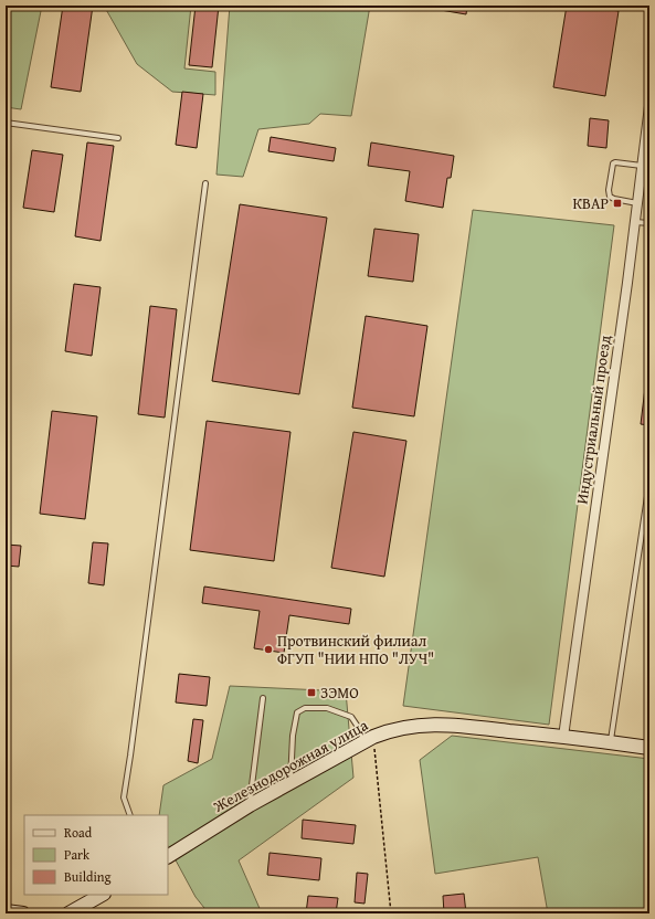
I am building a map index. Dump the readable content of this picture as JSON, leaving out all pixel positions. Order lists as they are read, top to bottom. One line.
{"streets":{"street":["Индустриальный проезд","Железнодорожная улица"]},"crossings":[["Индустриальный проезд","Железнодорожная улица"]],"places":{"transit":["КВАР","ЗЭМО"],"other":["Протвинский филиал ФГУП \"НИИ НПО \"ЛУЧ\""]},"legend":["Road","Park","Building"]}
